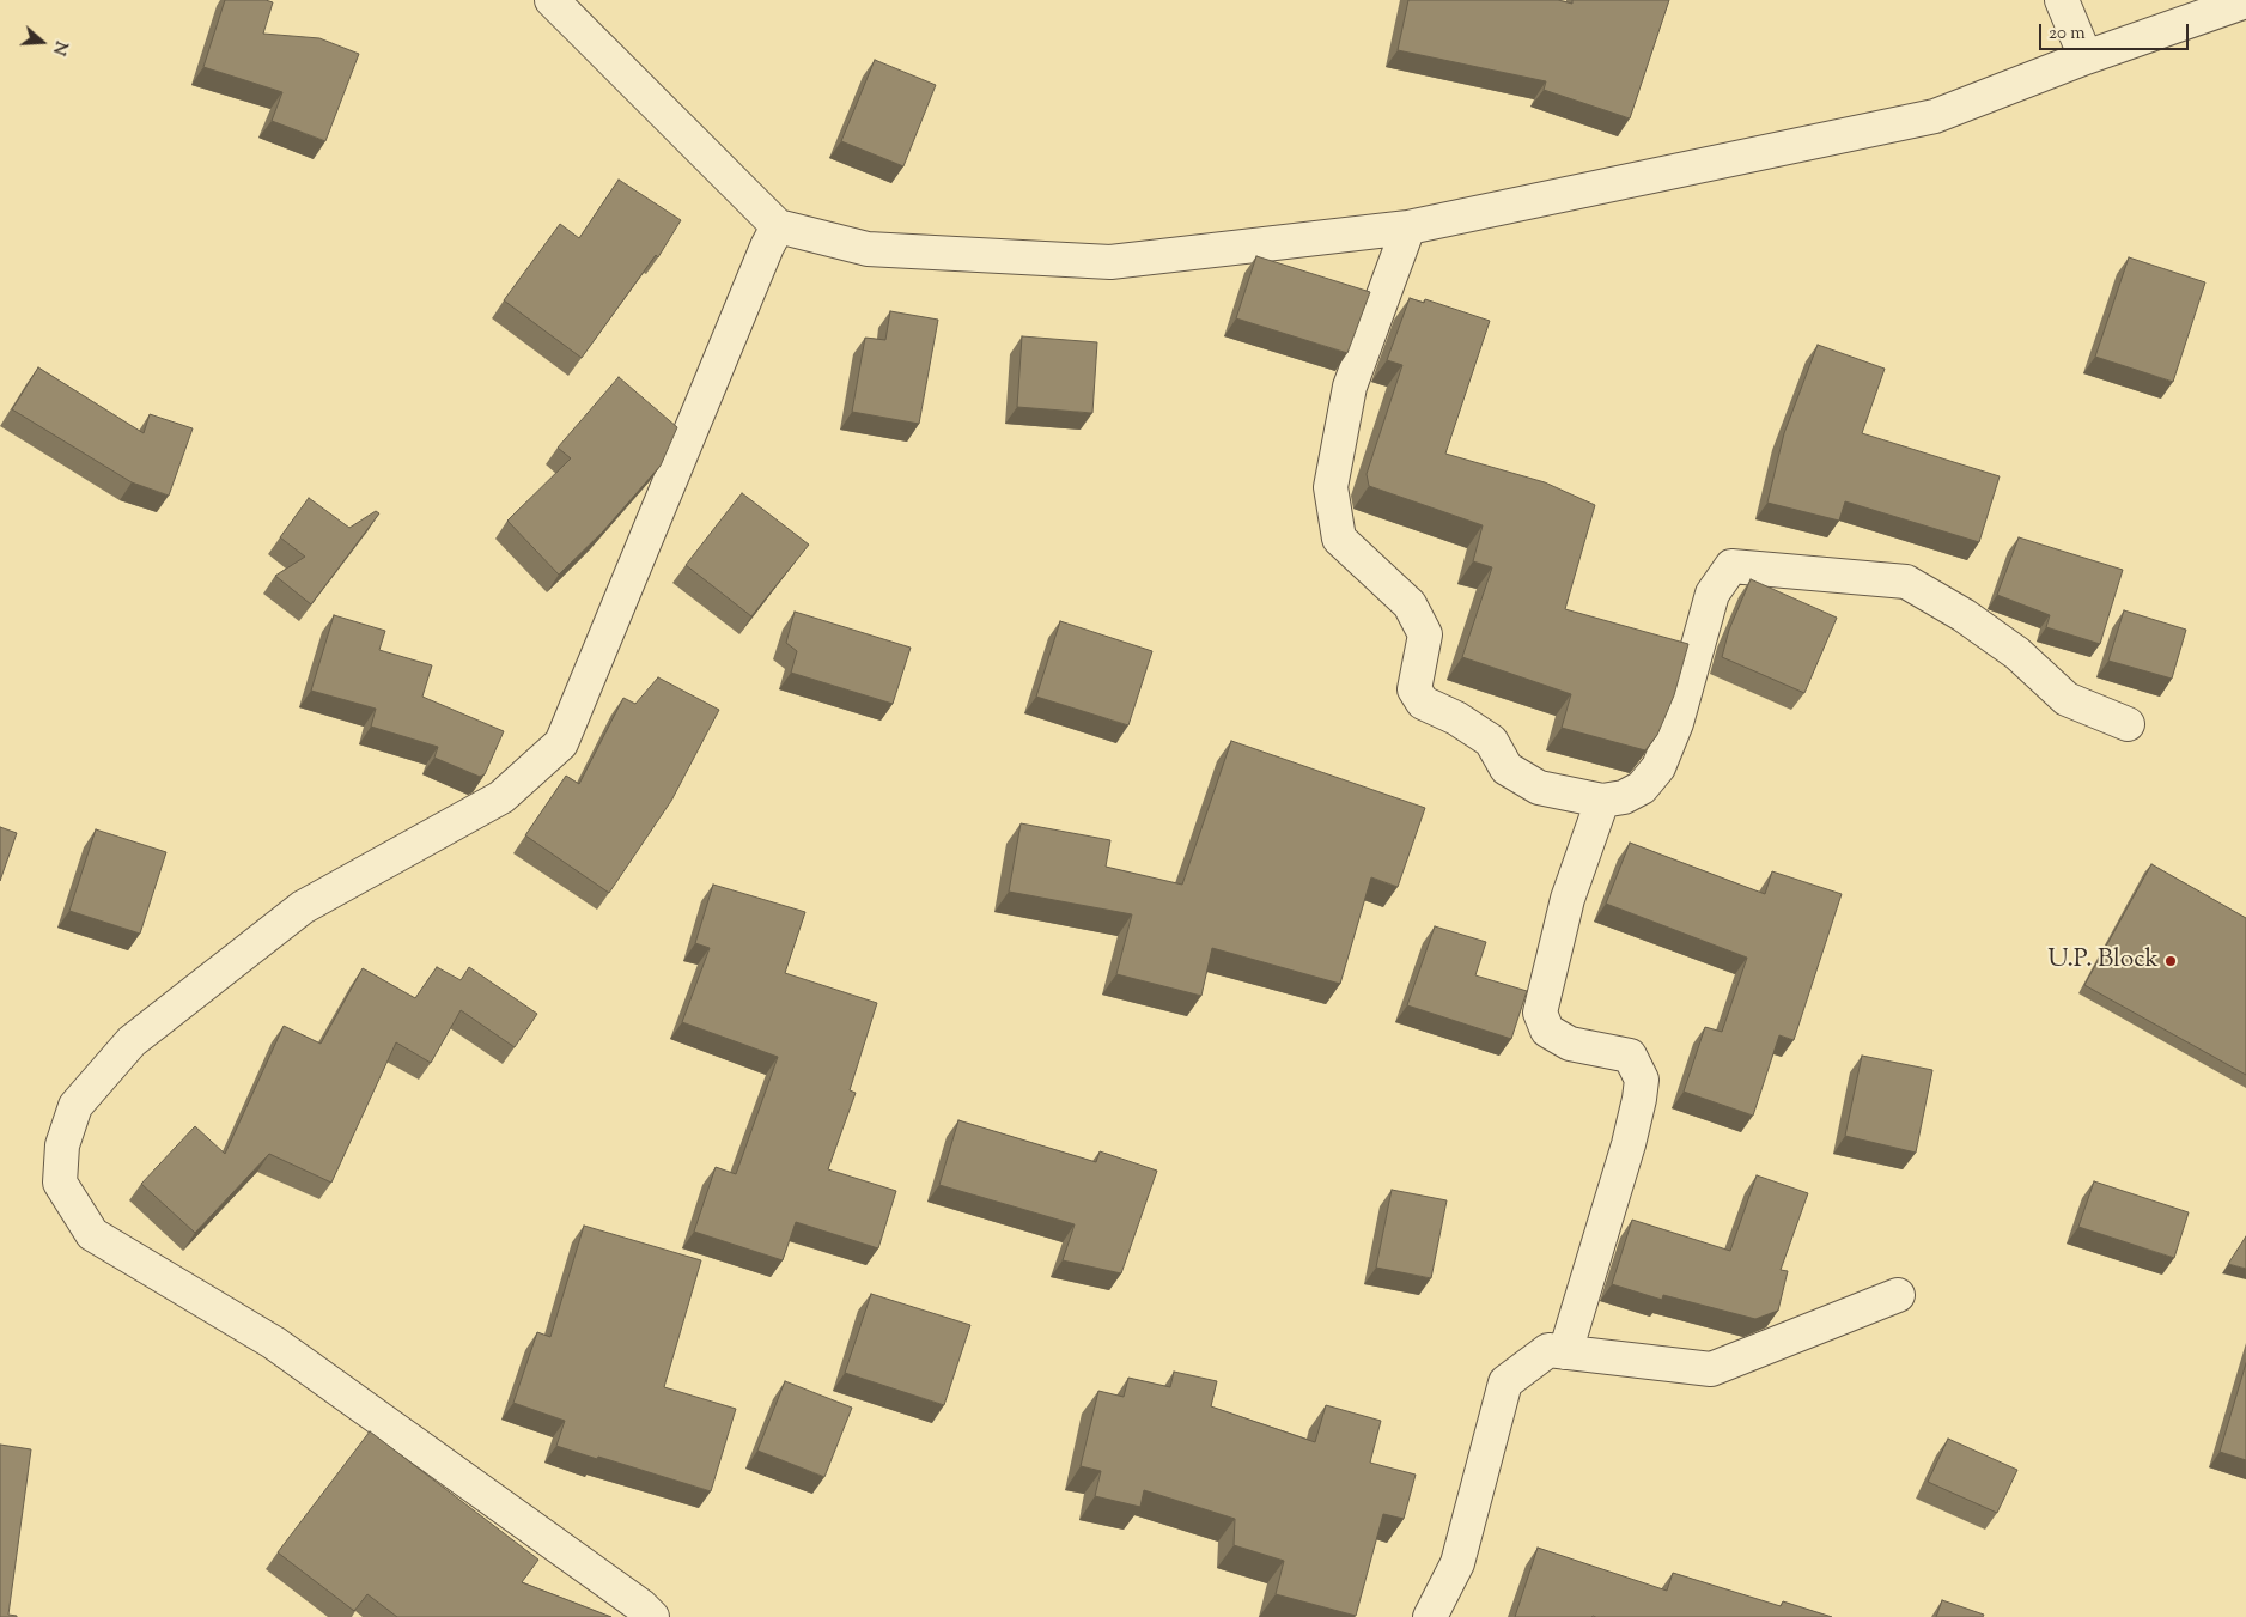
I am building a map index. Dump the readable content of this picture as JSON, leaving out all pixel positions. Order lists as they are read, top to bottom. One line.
{"places":["U.P. Block"],"scale_bar":"20 m","north":"right"}
